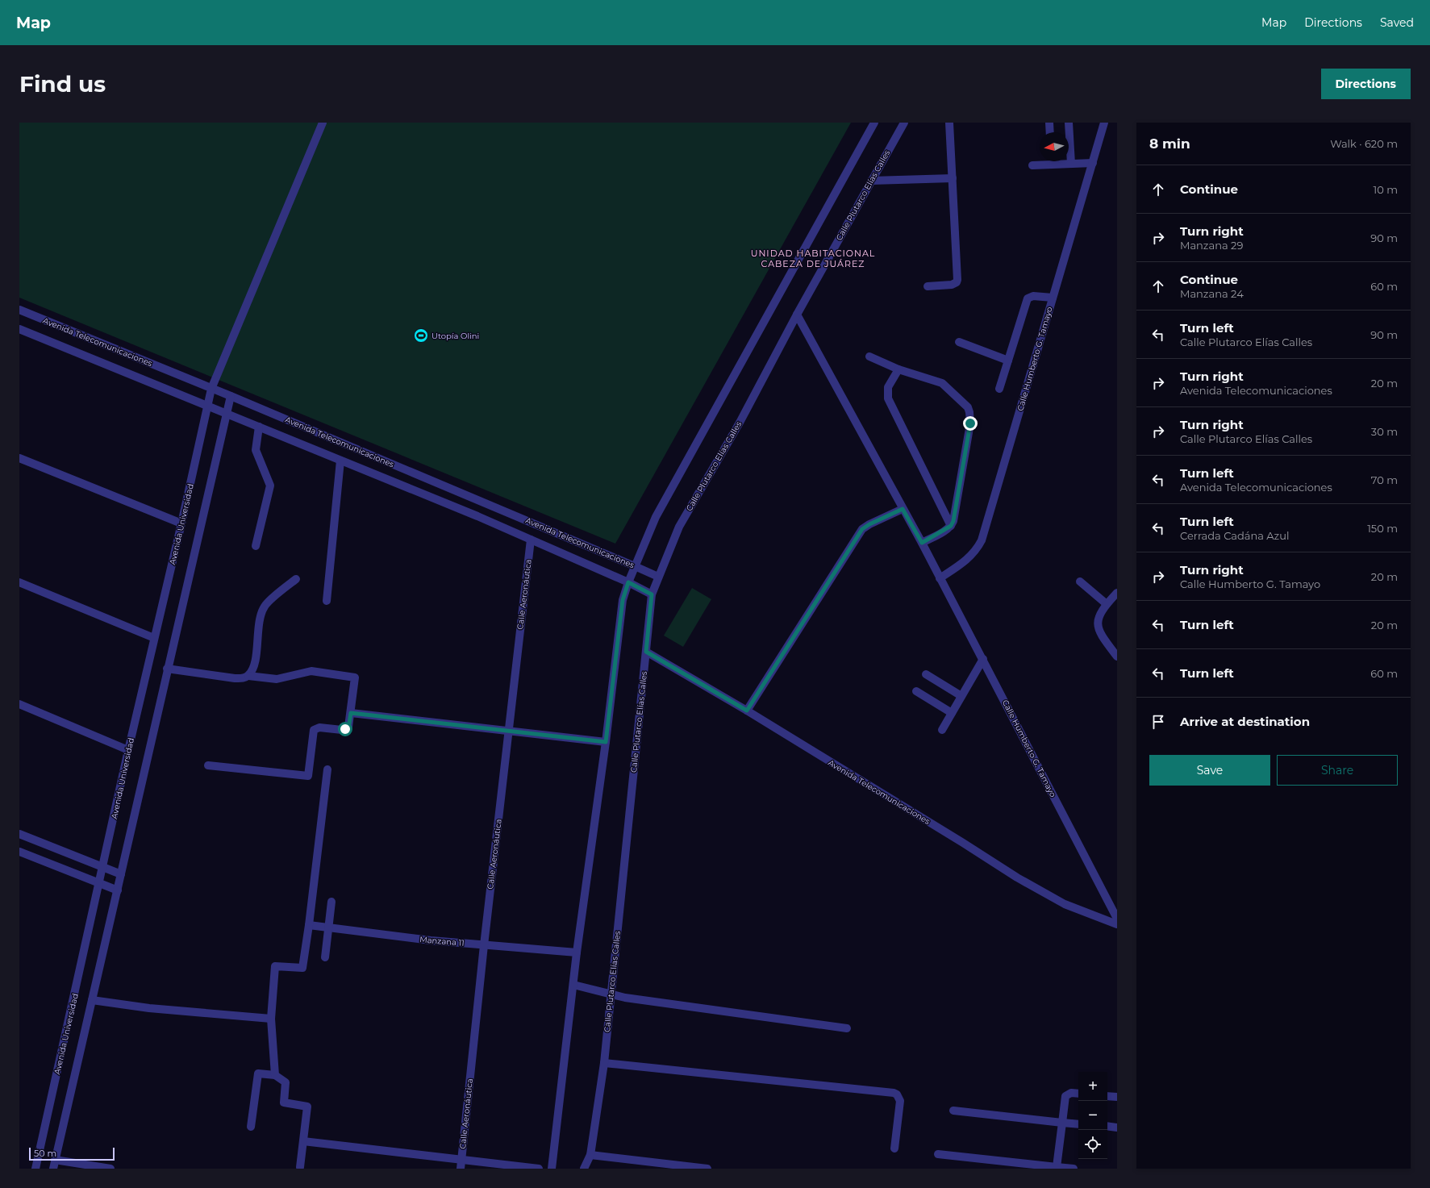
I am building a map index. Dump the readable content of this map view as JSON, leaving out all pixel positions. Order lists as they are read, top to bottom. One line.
{"streets":{"street":["Calle Plutarco Elías Calles","Avenida Telecomunicaciones","Calle Humberto G. Tamayo","Avenida Universidad","Calle Aeronáutica","Manzana 11"]},"crossings":[["Calle Plutarco Elías Calles","Avenida Telecomunicaciones"],["Calle Plutarco Elías Calles","Calle Humberto G. Tamayo"],["Avenida Telecomunicaciones","Avenida Universidad"],["Avenida Telecomunicaciones","Calle Aeronáutica"],["Calle Aeronáutica","Manzana 11"]],"districts":["UNIDAD HABITACIONAL CABEZA DE JUÁREZ"],"places":{"sports":["Utopía Olini"]},"scale_bar":"50 m","north":"left","page":{"header":"Map","nav":["Map","Directions","Saved"],"buttons":["Directions",["Save","Share"]],"title":"Find us","heading":["8 min","Walk · 620 m"],"list":[["Continue","10 m"],["Turn right","Manzana 29","90 m"],["Continue","Manzana 24","60 m"],["Turn left","Calle Plutarco Elías Calles","90 m"],["Turn right","Avenida Telecomunicaciones","20 m"],["Turn right","Calle Plutarco Elías Calles","30 m"],["Turn left","Avenida Telecomunicaciones","70 m"],["Turn left","Cerrada Cadána Azul","150 m"],["Turn right","Calle Humberto G. Tamayo","20 m"],["Turn left","20 m"],["Turn left","60 m"],"Arrive at destination"],"map_buttons":["+","−"],"scale":"50 m"}}
